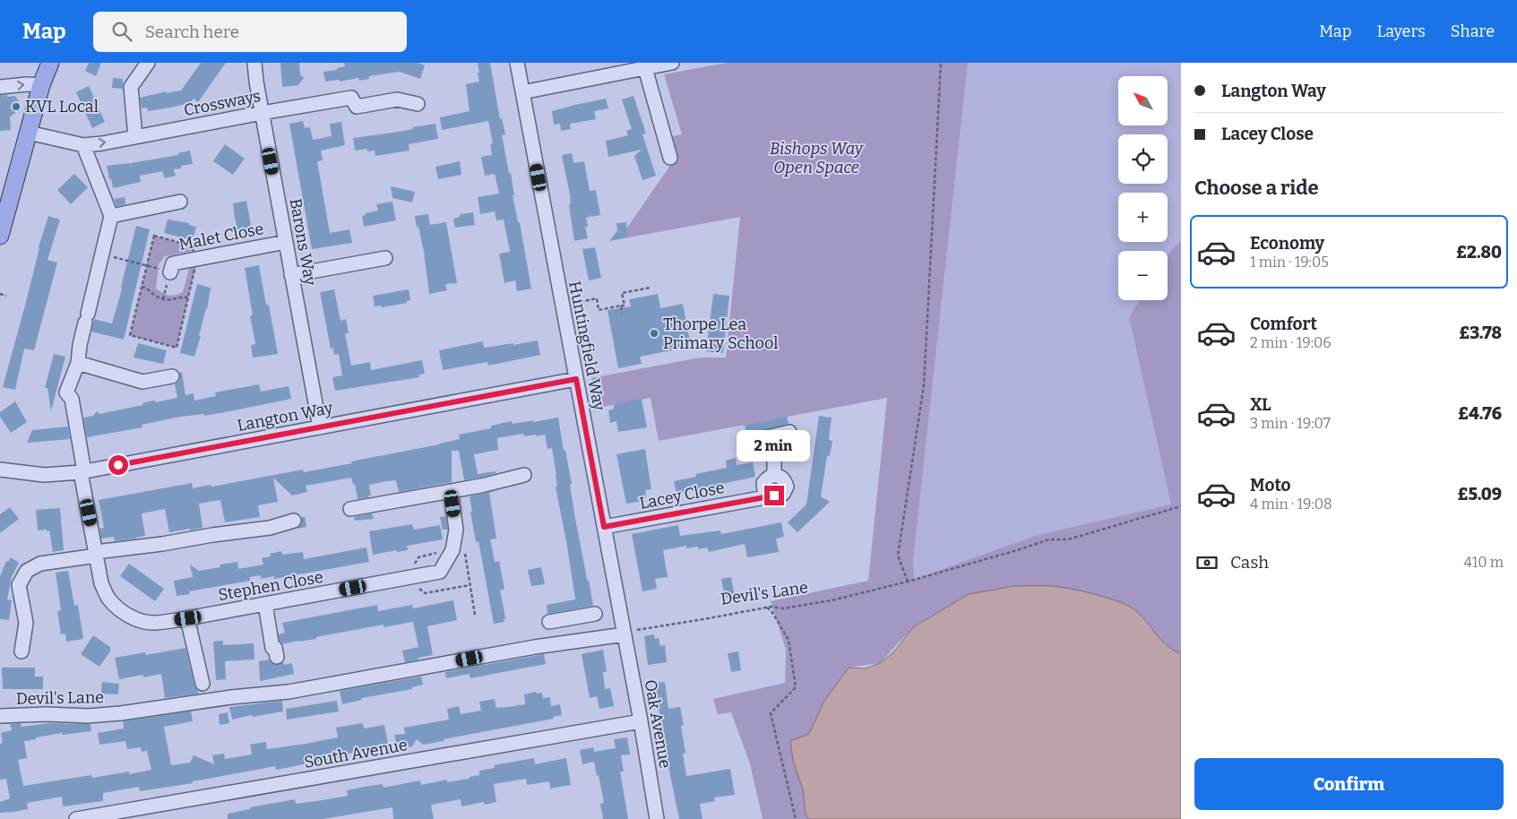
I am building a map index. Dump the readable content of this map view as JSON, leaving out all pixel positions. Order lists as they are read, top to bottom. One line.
{"streets":{"street":["Crossways","Malet Close","Barons Way","Huntingfield Way","Langton Way","Lacey Close","Stephen Close","Devil's Lane","Oak Avenue","South Avenue"]},"crossings":[["Crossways","Barons Way"],["Malet Close","Barons Way"],["Barons Way","Langton Way"],["Huntingfield Way","Langton Way"],["Huntingfield Way","Lacey Close"],["Huntingfield Way","Devil's Lane"],["Huntingfield Way","Oak Avenue"],["Langton Way","Stephen Close"],["Devil's Lane","Oak Avenue"],["Oak Avenue","South Avenue"]],"parks":["Bishops Way Open Space"],"places":["KVL Local","Thorpe Lea Primary School"],"north":"top left","page":{"header":"Map","search":"Search here","nav":["Map","Layers","Share"],"banner":["Langton Way","Lacey Close"],"map_buttons":["+","−"],"heading":"Choose a ride","list":[{"name":"Economy","note":"1 min · 19:05","value":"£2.80"},{"name":"Comfort","note":"2 min · 19:06","value":"£3.78"},{"name":"XL","note":"3 min · 19:07","value":"£4.76"},{"name":"Moto","note":"4 min · 19:08","value":"£5.09"}],"bubble":"2 min","pay":["Cash","410 m"],"buttons":"Confirm"}}
